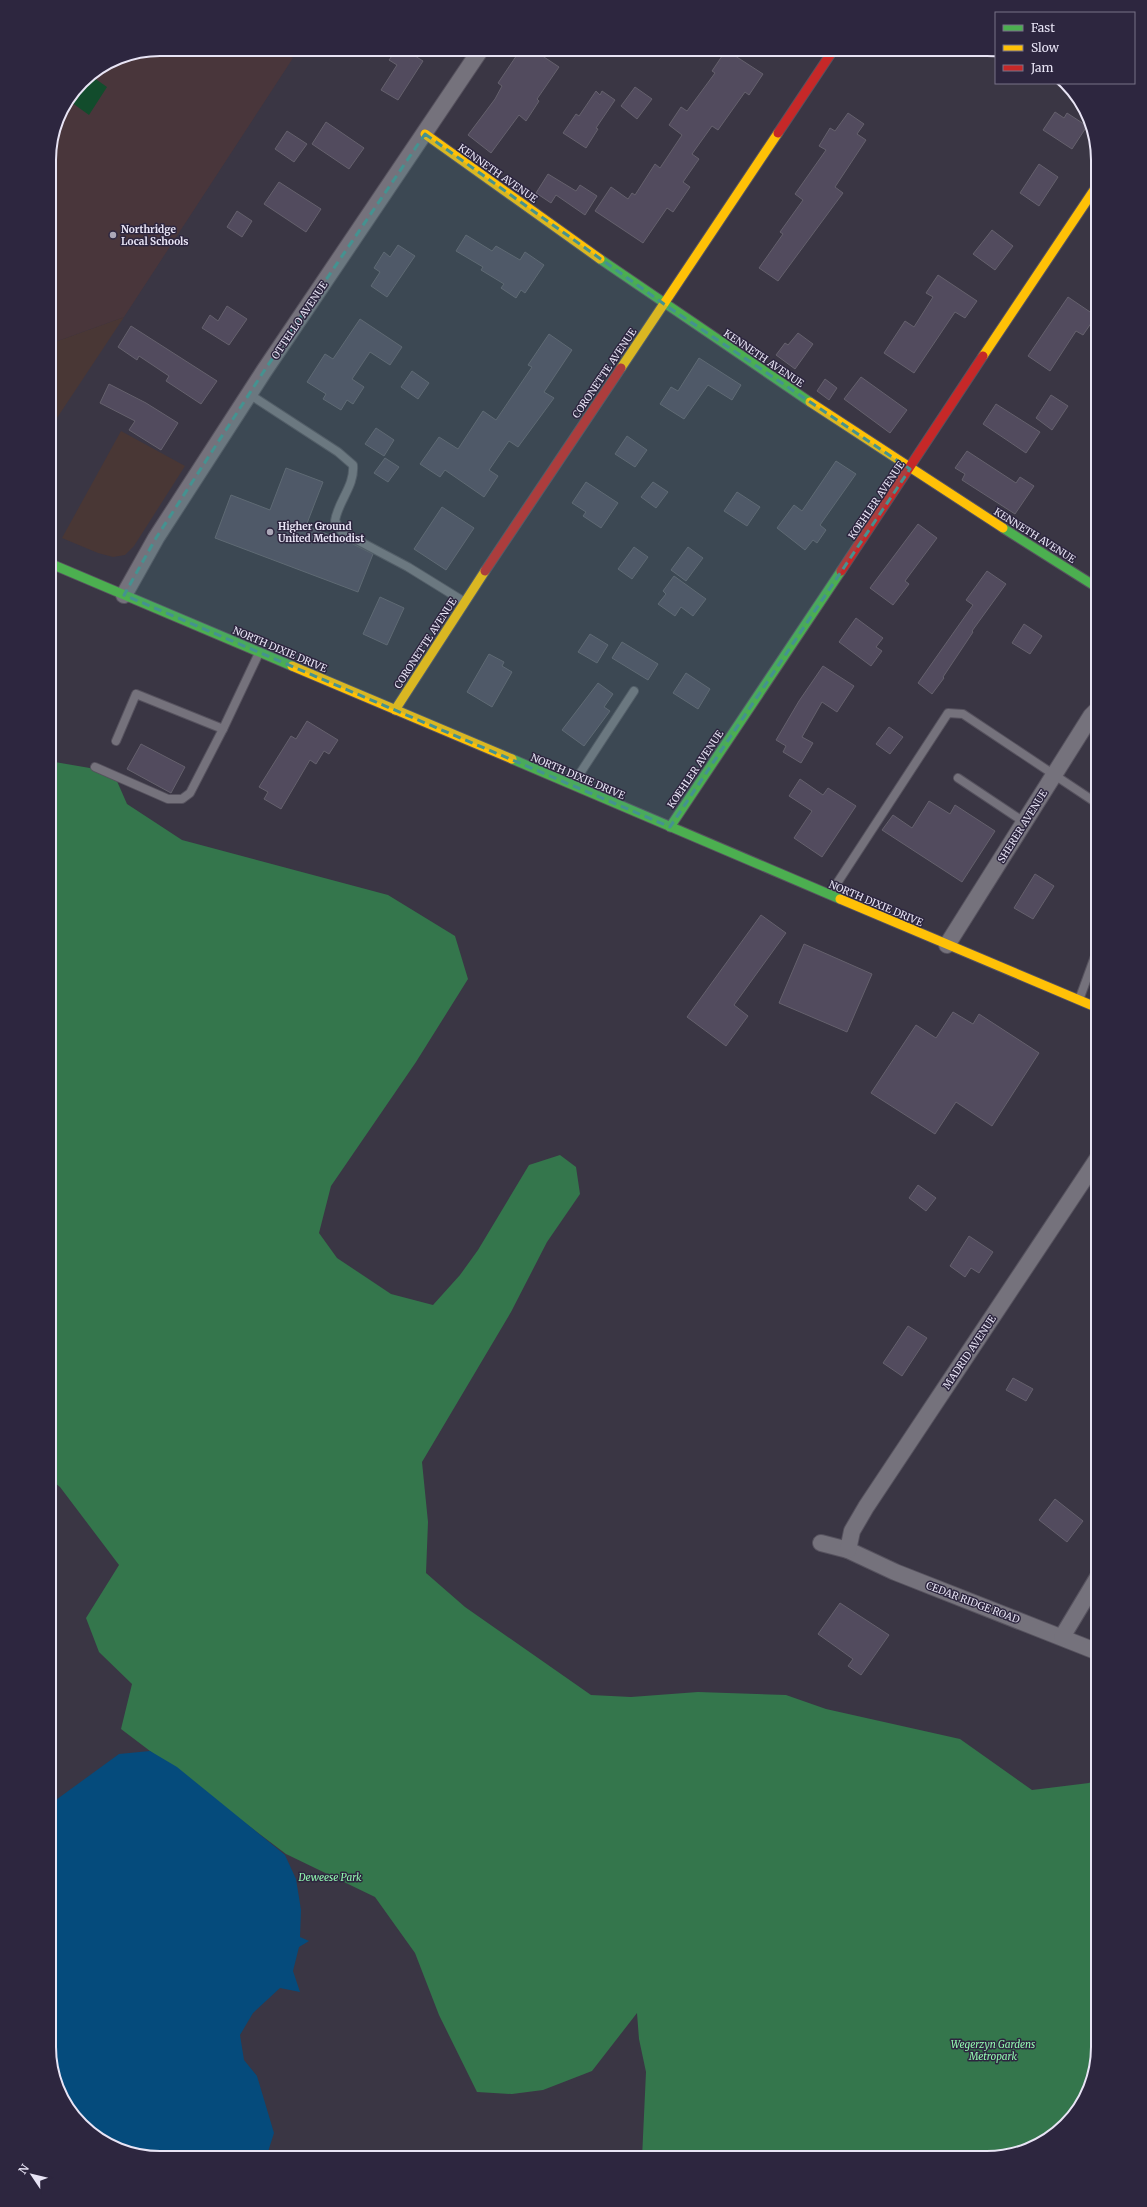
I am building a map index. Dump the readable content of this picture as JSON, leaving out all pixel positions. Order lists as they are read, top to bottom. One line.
{"streets":{"street":["KENNETH AVENUE","OTTELLO AVENUE","CORONETTE AVENUE","KOEHLER AVENUE","NORTH DIXIE DRIVE","SHERER AVENUE","MADRID AVENUE","CEDAR RIDGE ROAD"]},"crossings":[["KENNETH AVENUE","OTTELLO AVENUE"],["KENNETH AVENUE","CORONETTE AVENUE"],["KENNETH AVENUE","KOEHLER AVENUE"],["OTTELLO AVENUE","NORTH DIXIE DRIVE"],["CORONETTE AVENUE","NORTH DIXIE DRIVE"],["KOEHLER AVENUE","NORTH DIXIE DRIVE"],["NORTH DIXIE DRIVE","SHERER AVENUE"],["MADRID AVENUE","CEDAR RIDGE ROAD"]],"parks":["Deweese Park","Wegerzyn Gardens Metropark"],"places":["Northridge Local Schools","Higher Ground United Methodist"],"legend":["Fast","Slow","Jam"],"north":"top left"}
